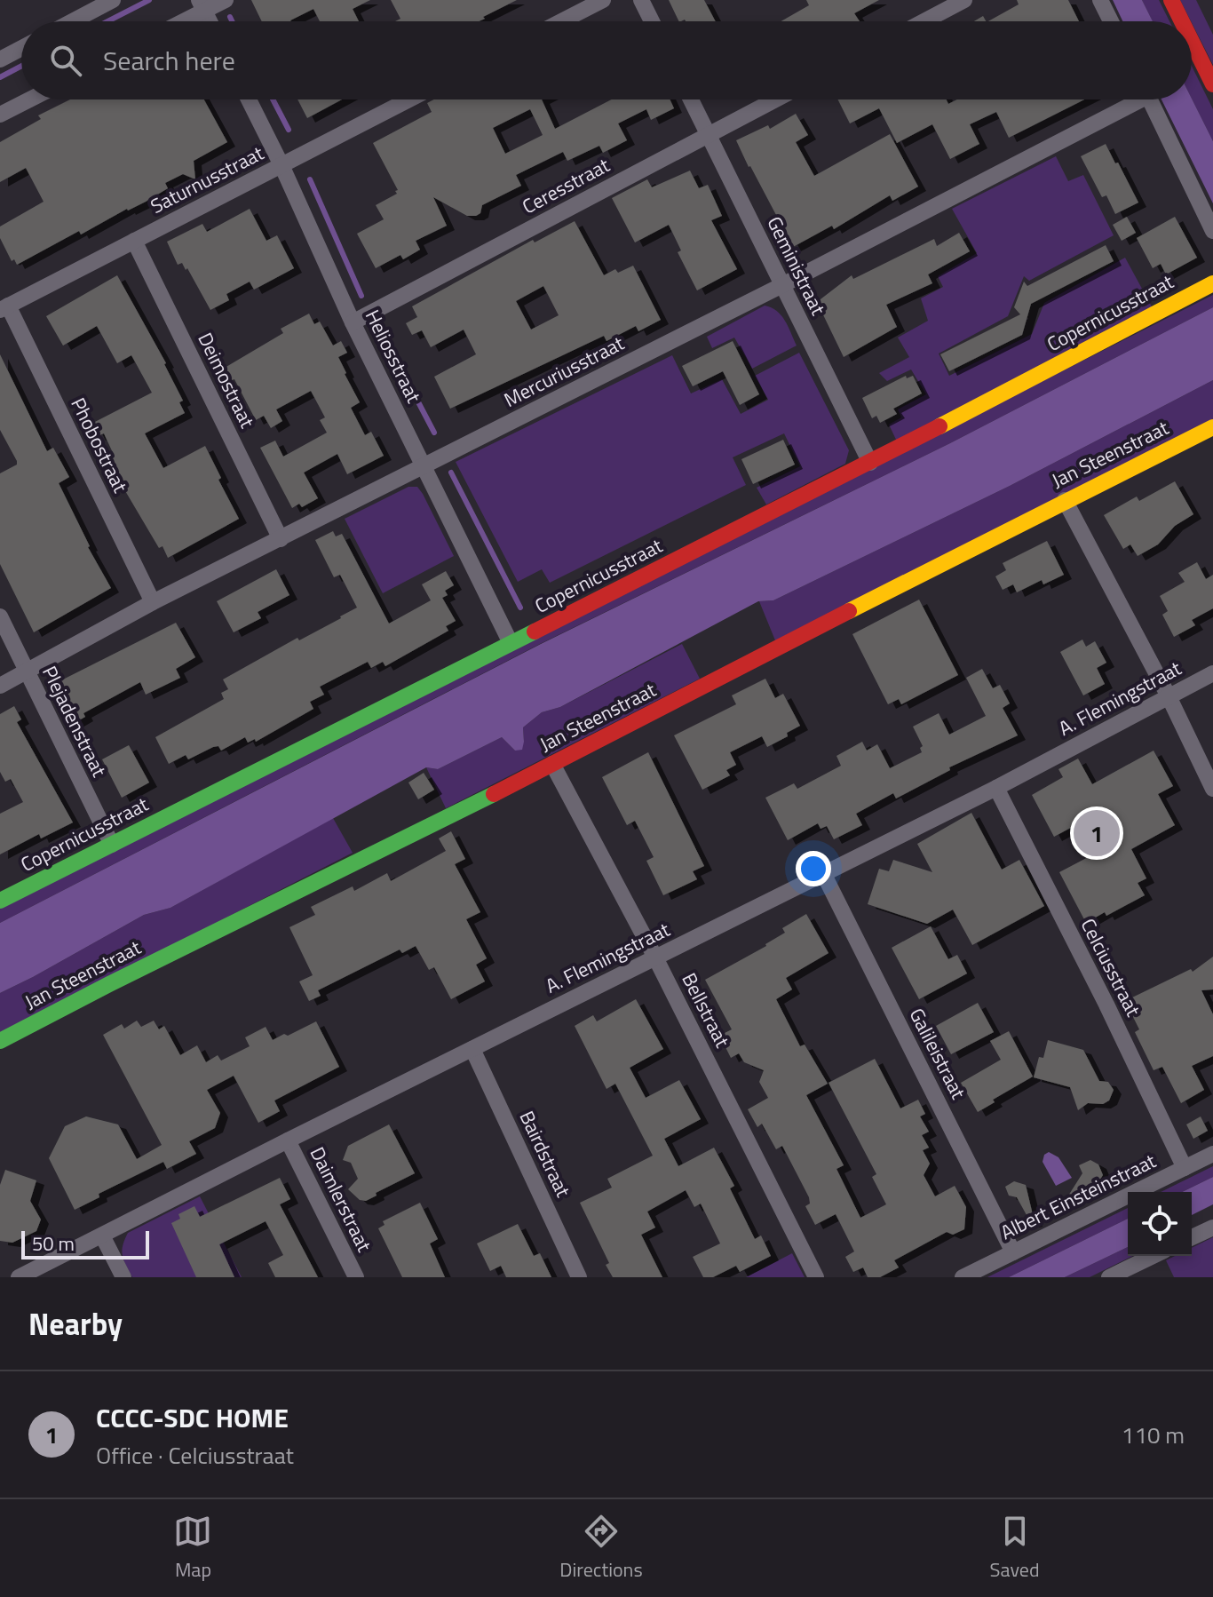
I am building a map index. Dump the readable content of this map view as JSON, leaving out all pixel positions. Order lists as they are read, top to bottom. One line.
{"streets":{"street":["Saturnusstraat","Ceresstraat","Geministraat","Copernicusstraat","Heliosstraat","Mercuriusstraat","Deimostraat","Phobostraat","Jan Steenstraat","A. Flemingstraat","Plejadenstraat","Celciusstraat","Bellstraat","Galileistraat","Bairdstraat","Albert Einsteinstraat","Daimlerstraat"]},"crossings":[["Saturnusstraat","Heliosstraat"],["Saturnusstraat","Deimostraat"],["Saturnusstraat","Phobostraat"],["Ceresstraat","Geministraat"],["Ceresstraat","Heliosstraat"],["Geministraat","Copernicusstraat"],["Geministraat","Mercuriusstraat"],["Copernicusstraat","Heliosstraat"],["Copernicusstraat","Plejadenstraat"],["Heliosstraat","Mercuriusstraat"],["Mercuriusstraat","Deimostraat"],["Mercuriusstraat","Phobostraat"],["Mercuriusstraat","Plejadenstraat"],["Jan Steenstraat","Bellstraat"],["A. Flemingstraat","Celciusstraat"],["A. Flemingstraat","Bellstraat"],["A. Flemingstraat","Galileistraat"],["A. Flemingstraat","Bairdstraat"],["A. Flemingstraat","Daimlerstraat"],["Celciusstraat","Albert Einsteinstraat"],["Galileistraat","Albert Einsteinstraat"]],"scale_bar":"50 m","page":{"search":"Search here","pins":"1","scale":"50 m","heading":"Nearby","list":[{"mark":"1","name":"CCCC-SDC HOME","note":"Office · Celciusstraat","value":"110 m"}],"nav":["Map","Directions","Saved"]}}
